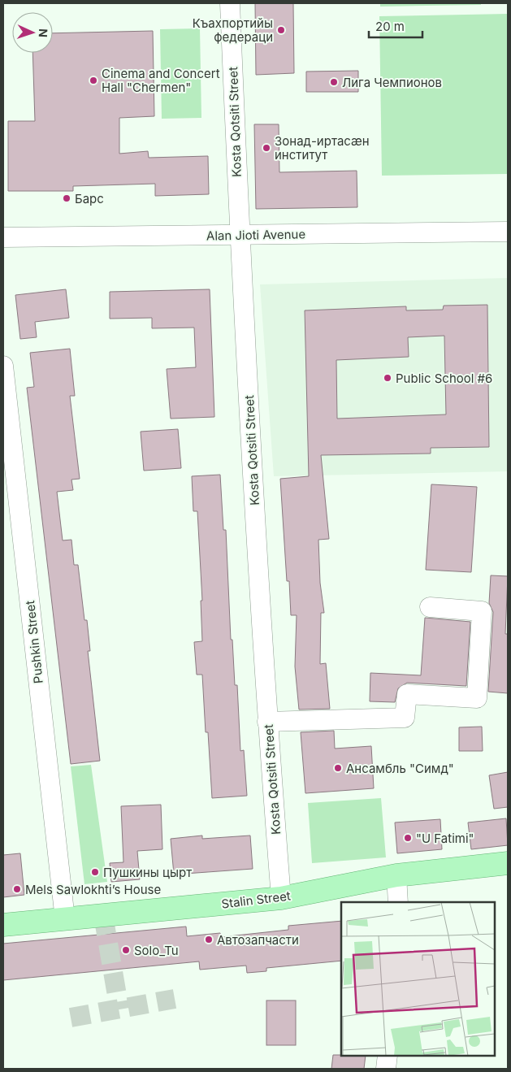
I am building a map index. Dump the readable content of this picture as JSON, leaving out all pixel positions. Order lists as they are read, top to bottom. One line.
{"streets":{"main road":["Stalin Street"],"street":["Kosta Qotsiti Street","Alan Jioti Avenue","Pushkin Street"]},"crossings":[["Kosta Qotsiti Street","Alan Jioti Avenue"],["Kosta Qotsiti Street","Stalin Street"],["Pushkin Street","Stalin Street"]],"places":["Къахпортийы федераци","Cinema and Concert Hall \"Chermen\"","Лига Чемпионов","Зонад-иртасæн институт","Барс","Public School #6","Ансамбль \"Симд\"","\"U Fatimi\"","Пушкины цырт","Mels Sawlokhti’s House","Автозапчасти","Solo_Tu"],"scale_bar":"20 m","north":"right"}
